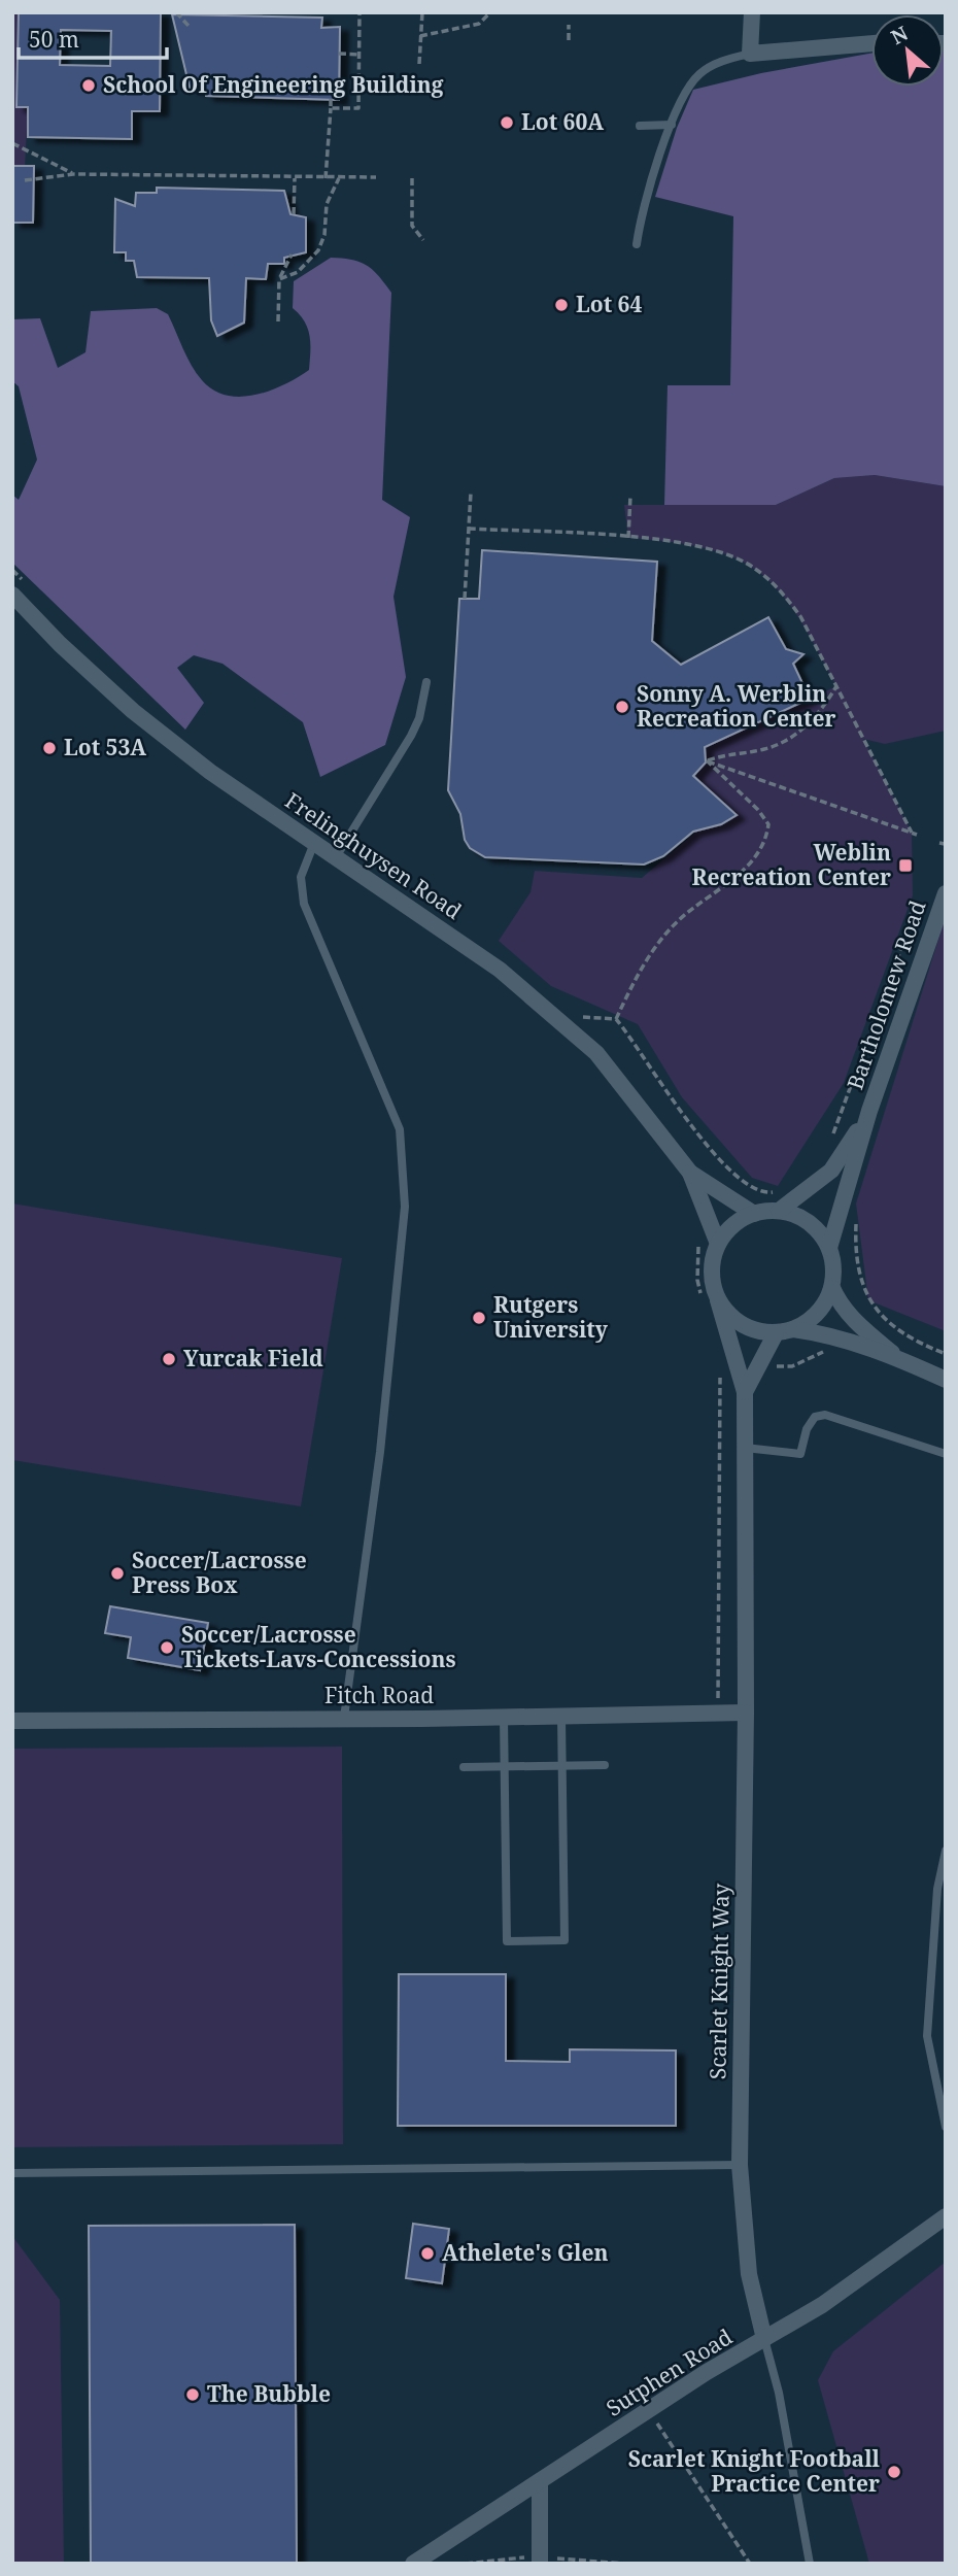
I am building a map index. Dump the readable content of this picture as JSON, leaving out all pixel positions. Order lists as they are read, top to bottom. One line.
{"streets":{"street":["Frelinghuysen Road","Bartholomew Road","Fitch Road","Scarlet Knight Way","Sutphen Road"]},"crossings":[["Frelinghuysen Road","Bartholomew Road"],["Fitch Road","Scarlet Knight Way"],["Scarlet Knight Way","Sutphen Road"]],"places":{"other":["School Of Engineering Building","Lot 60A","Lot 64","Sonny A. Werblin Recreation Center","Lot 53A","Rutgers University","Yurcak Field","Soccer/Lacrosse Press Box","Soccer/Lacrosse Tickets-Lavs-Concessions","Athelete's Glen","The Bubble","Scarlet Knight Football Practice Center"],"transit":["Weblin Recreation Center"]},"scale_bar":"50 m","north":"top left"}
